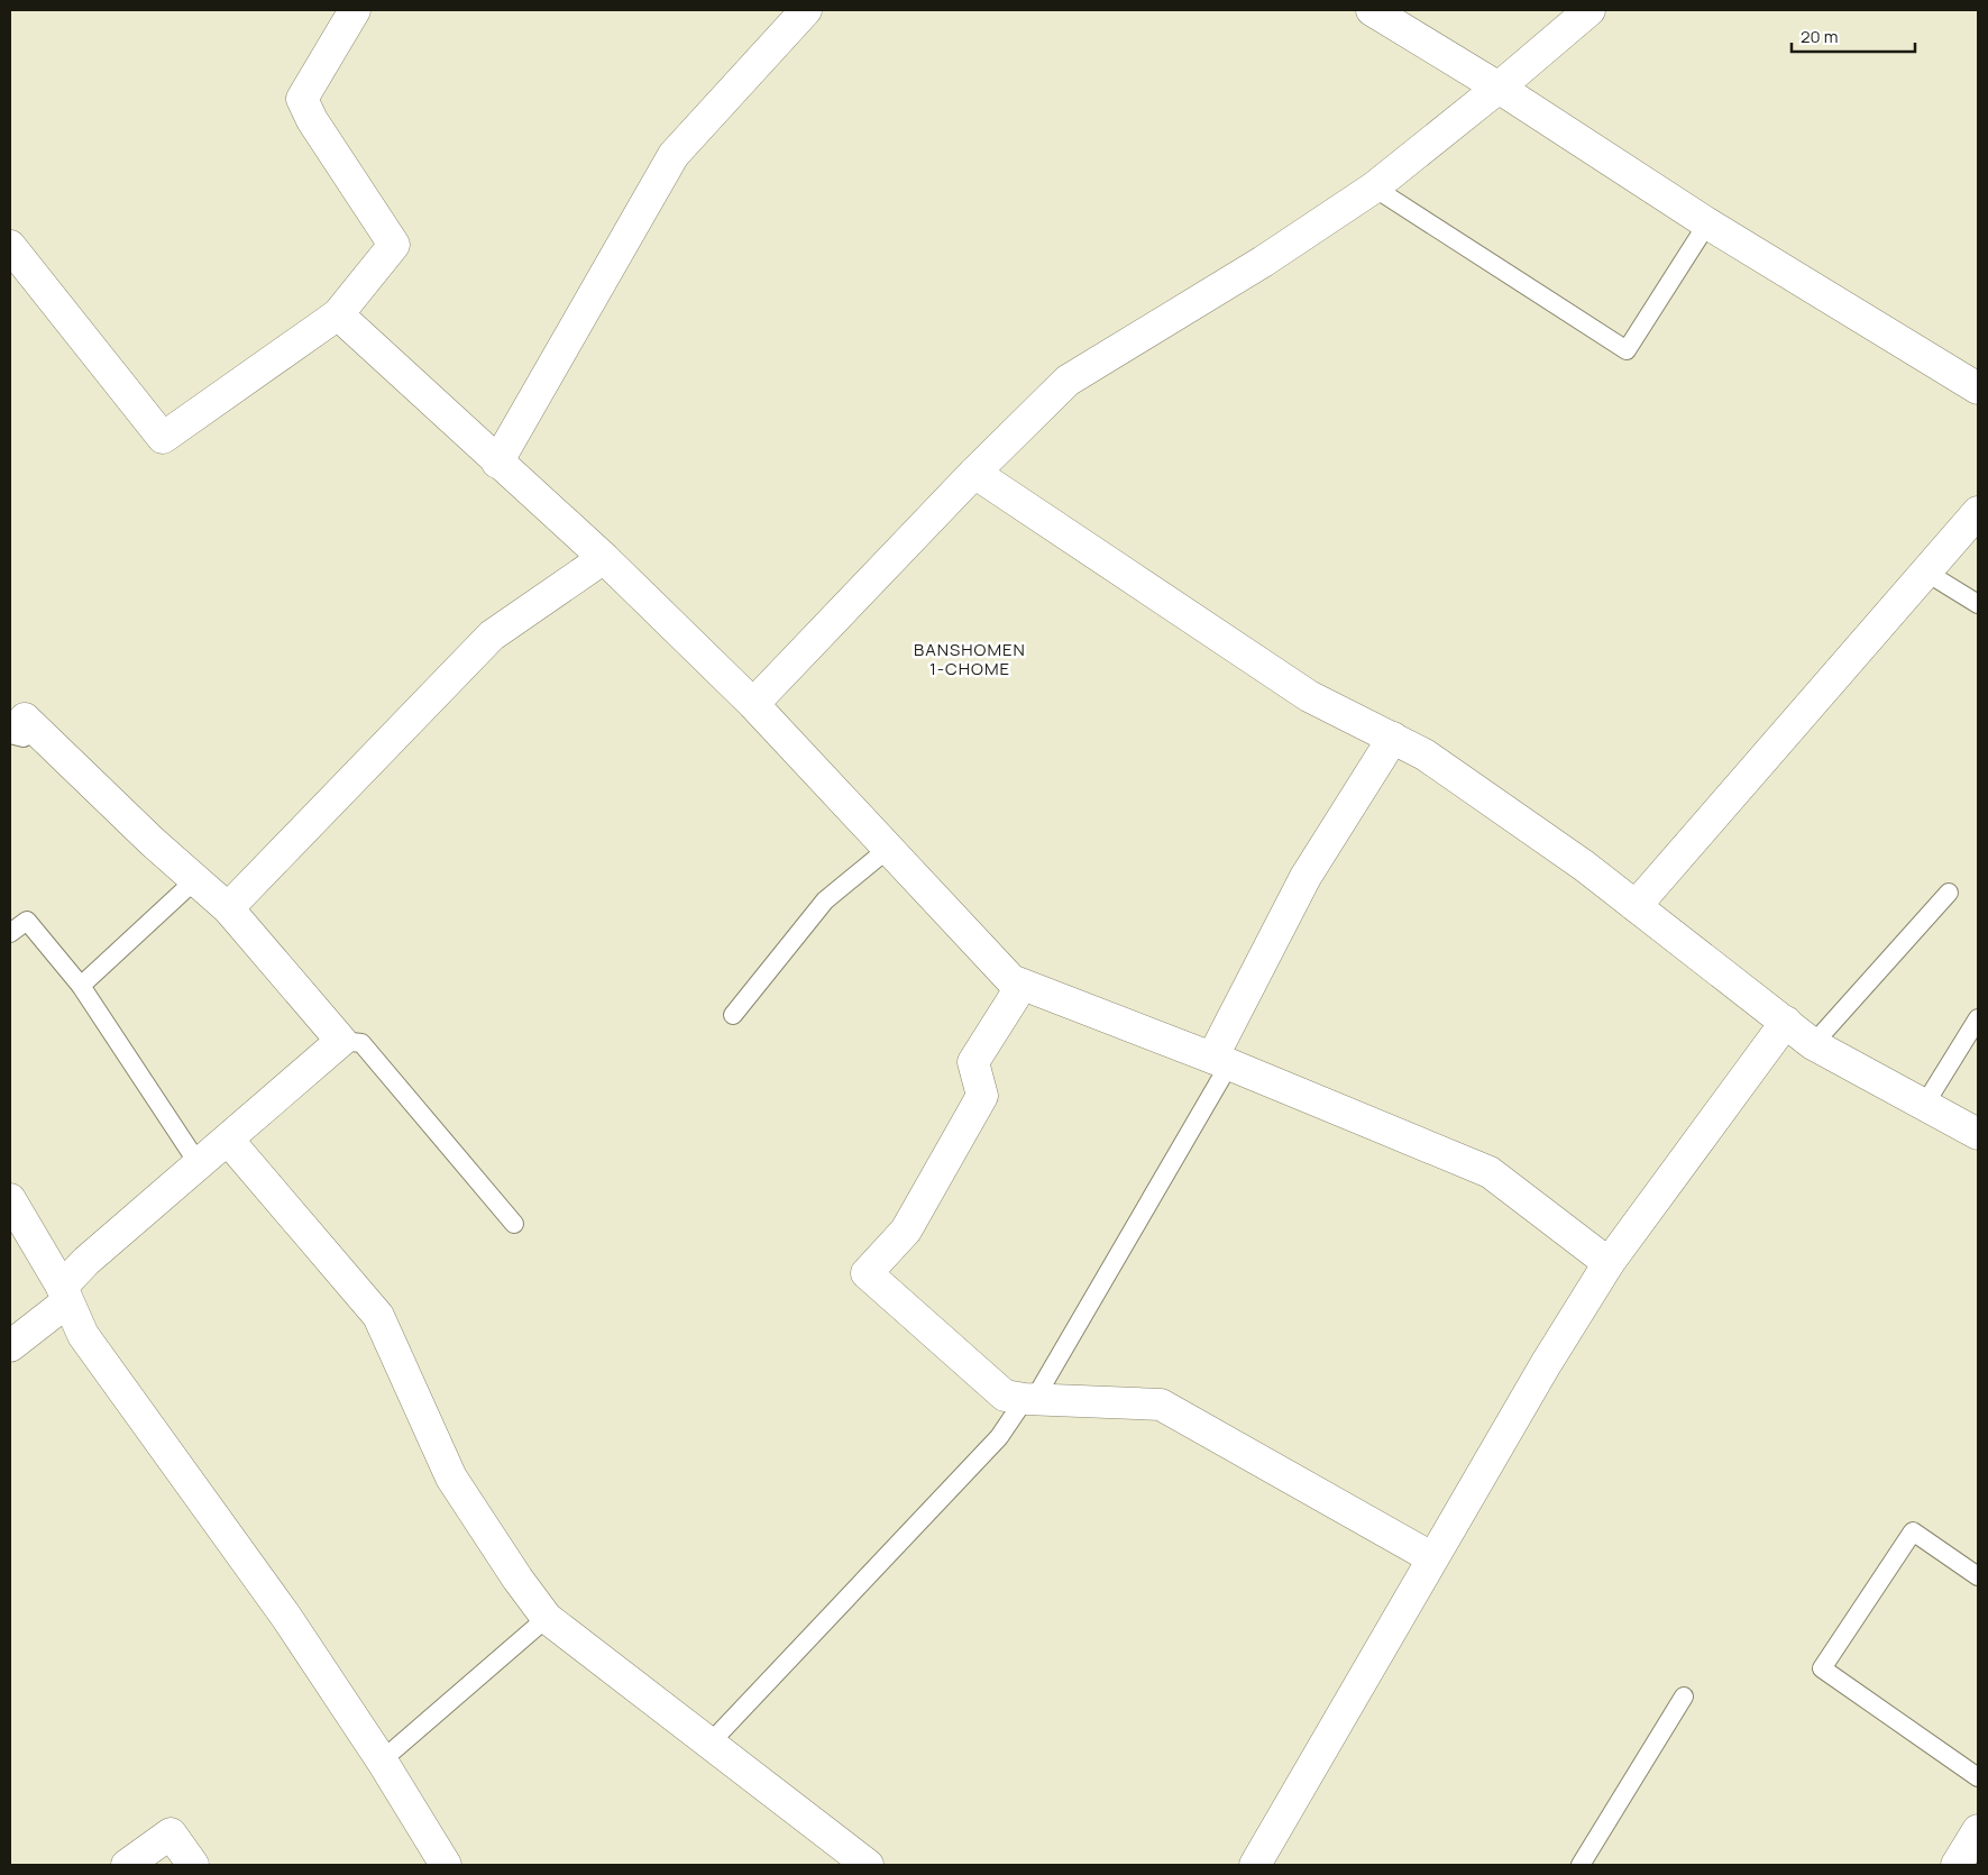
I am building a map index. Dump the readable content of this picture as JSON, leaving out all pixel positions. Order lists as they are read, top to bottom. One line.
{"districts":["BANSHOMEN 1-CHOME"],"scale_bar":"20 m"}
